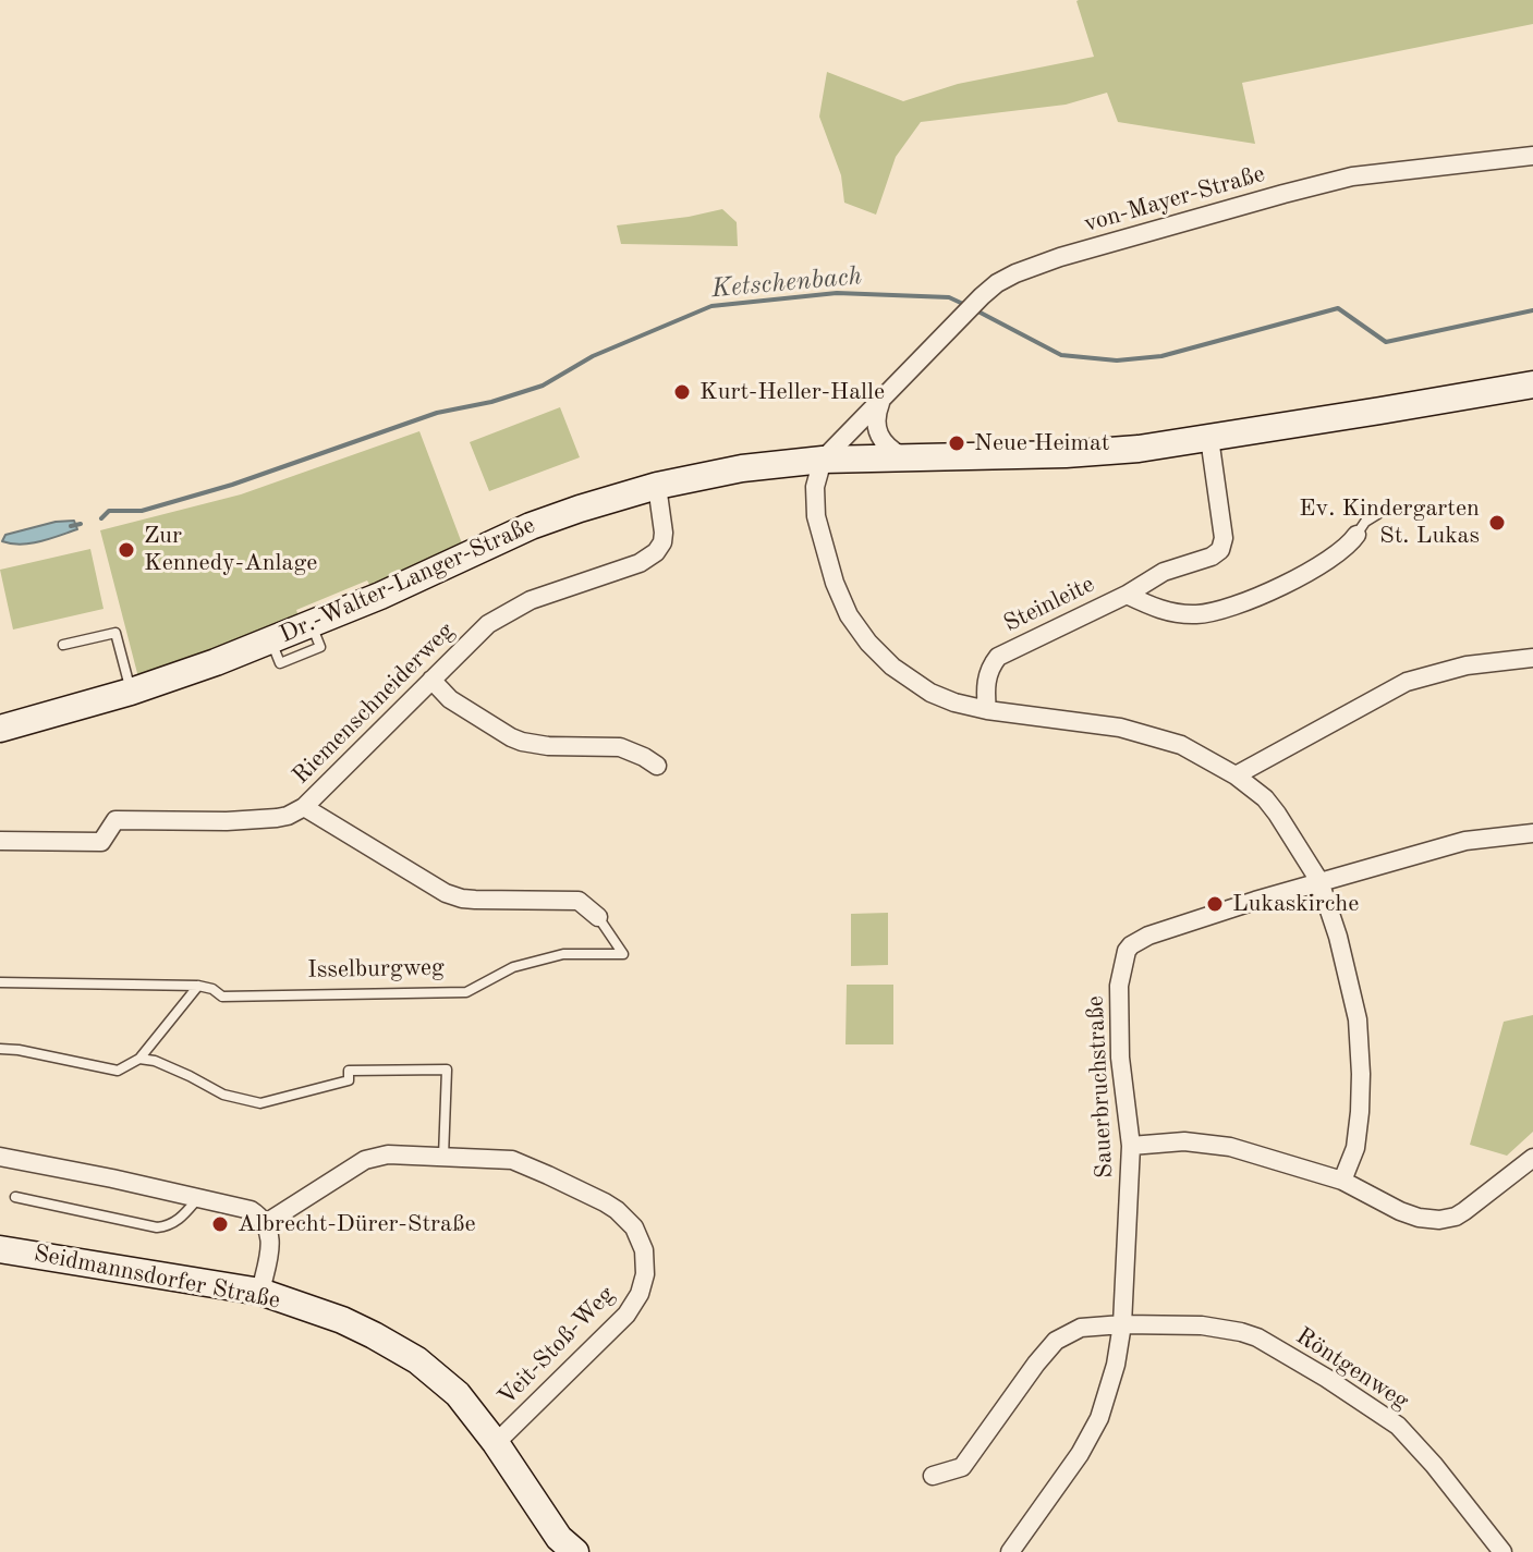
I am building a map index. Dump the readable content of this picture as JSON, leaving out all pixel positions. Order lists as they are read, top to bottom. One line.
{"streets":{"street":["von-Mayer-Straße","Dr.-Walter-Langer-Straße","Steinleite","Riemenschneiderweg","Isselburgweg","Sauerbruchstraße","Seidmannsdorfer Straße","Veit-Stoß-Weg","Röntgenweg"]},"crossings":[["von-Mayer-Straße","Dr.-Walter-Langer-Straße"],["Dr.-Walter-Langer-Straße","Riemenschneiderweg"],["Riemenschneiderweg","Isselburgweg"],["Sauerbruchstraße","Röntgenweg"],["Seidmannsdorfer Straße","Veit-Stoß-Weg"]],"water":["Ketschenbach"],"places":["Kurt-Heller-Halle","Neue Heimat","Ev. Kindergarten St. Lukas","Zur Kennedy-Anlage","Lukaskirche","Albrecht-Dürer-Straße"]}
